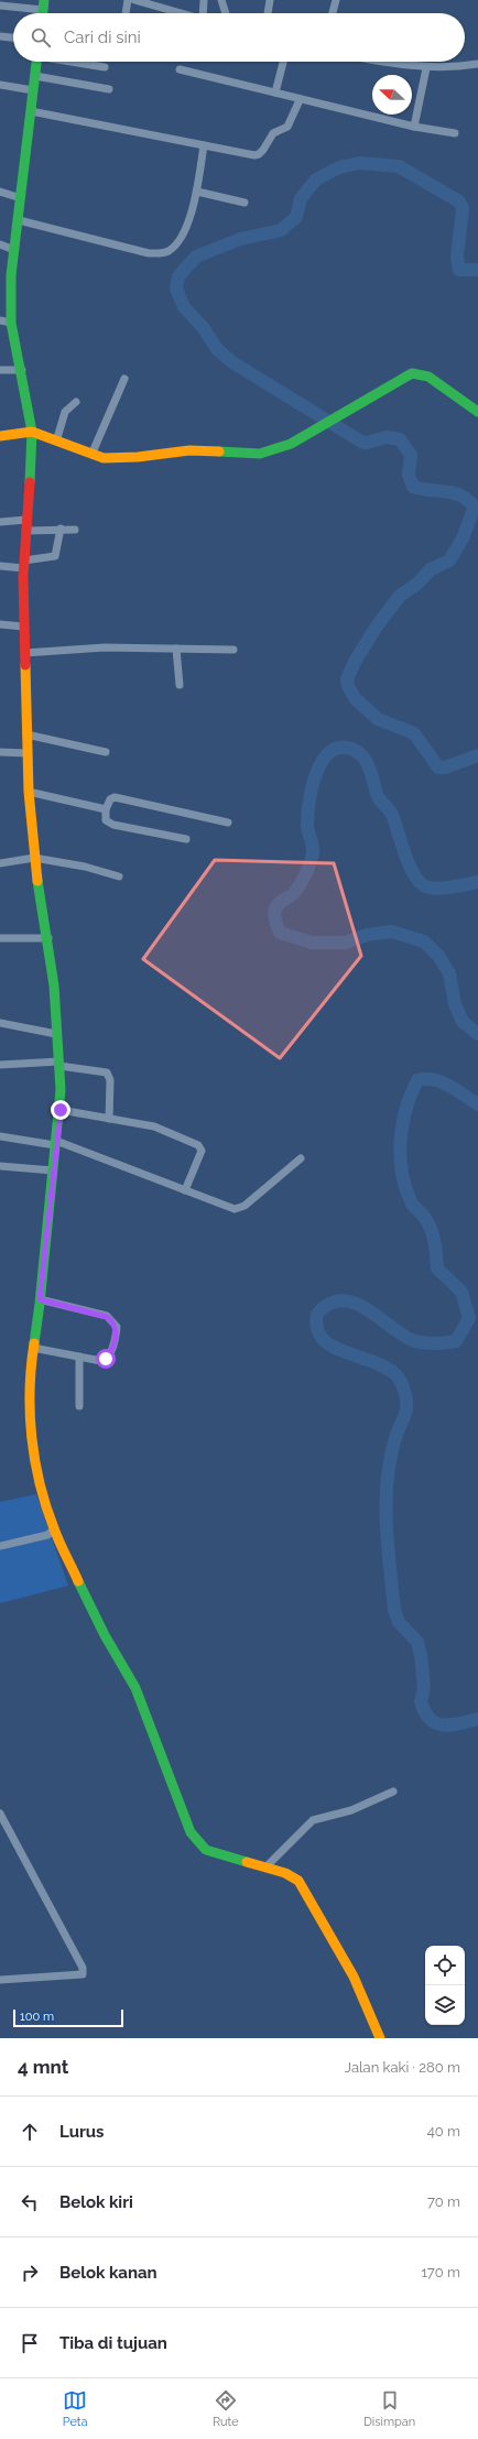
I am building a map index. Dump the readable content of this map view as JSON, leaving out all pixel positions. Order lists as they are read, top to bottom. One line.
{"scale_bar":"100 m","north":"left","page":{"search":"Cari di sini","scale":"100 m","heading":["4 mnt","Jalan kaki · 280 m"],"list":[["Lurus","40 m"],["Belok kiri","70 m"],["Belok kanan","170 m"],"Tiba di tujuan"],"nav":["Peta","Rute","Disimpan"]}}
